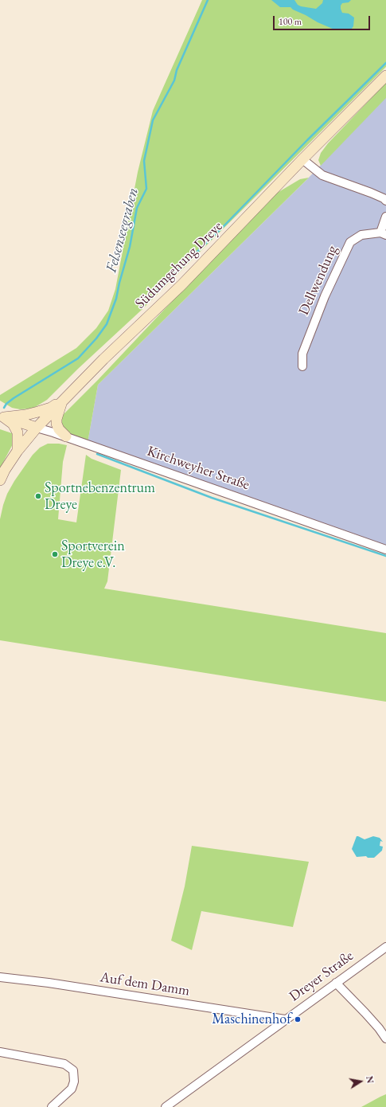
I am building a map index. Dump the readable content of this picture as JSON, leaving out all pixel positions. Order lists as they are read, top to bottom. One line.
{"streets":{"main road":["Südumgehung Dreye","Kirchweyher Straße"],"street":["Dellwendung","Dreyer Straße","Auf dem Damm"]},"crossings":[["Südumgehung Dreye","Kirchweyher Straße"],["Dreyer Straße","Auf dem Damm"]],"water":["Felsenseegraben"],"places":["Sportnebenzentrum Dreye","Sportverein Dreye e.V.","Maschinenhof"],"scale_bar":"100 m","north":"right"}
